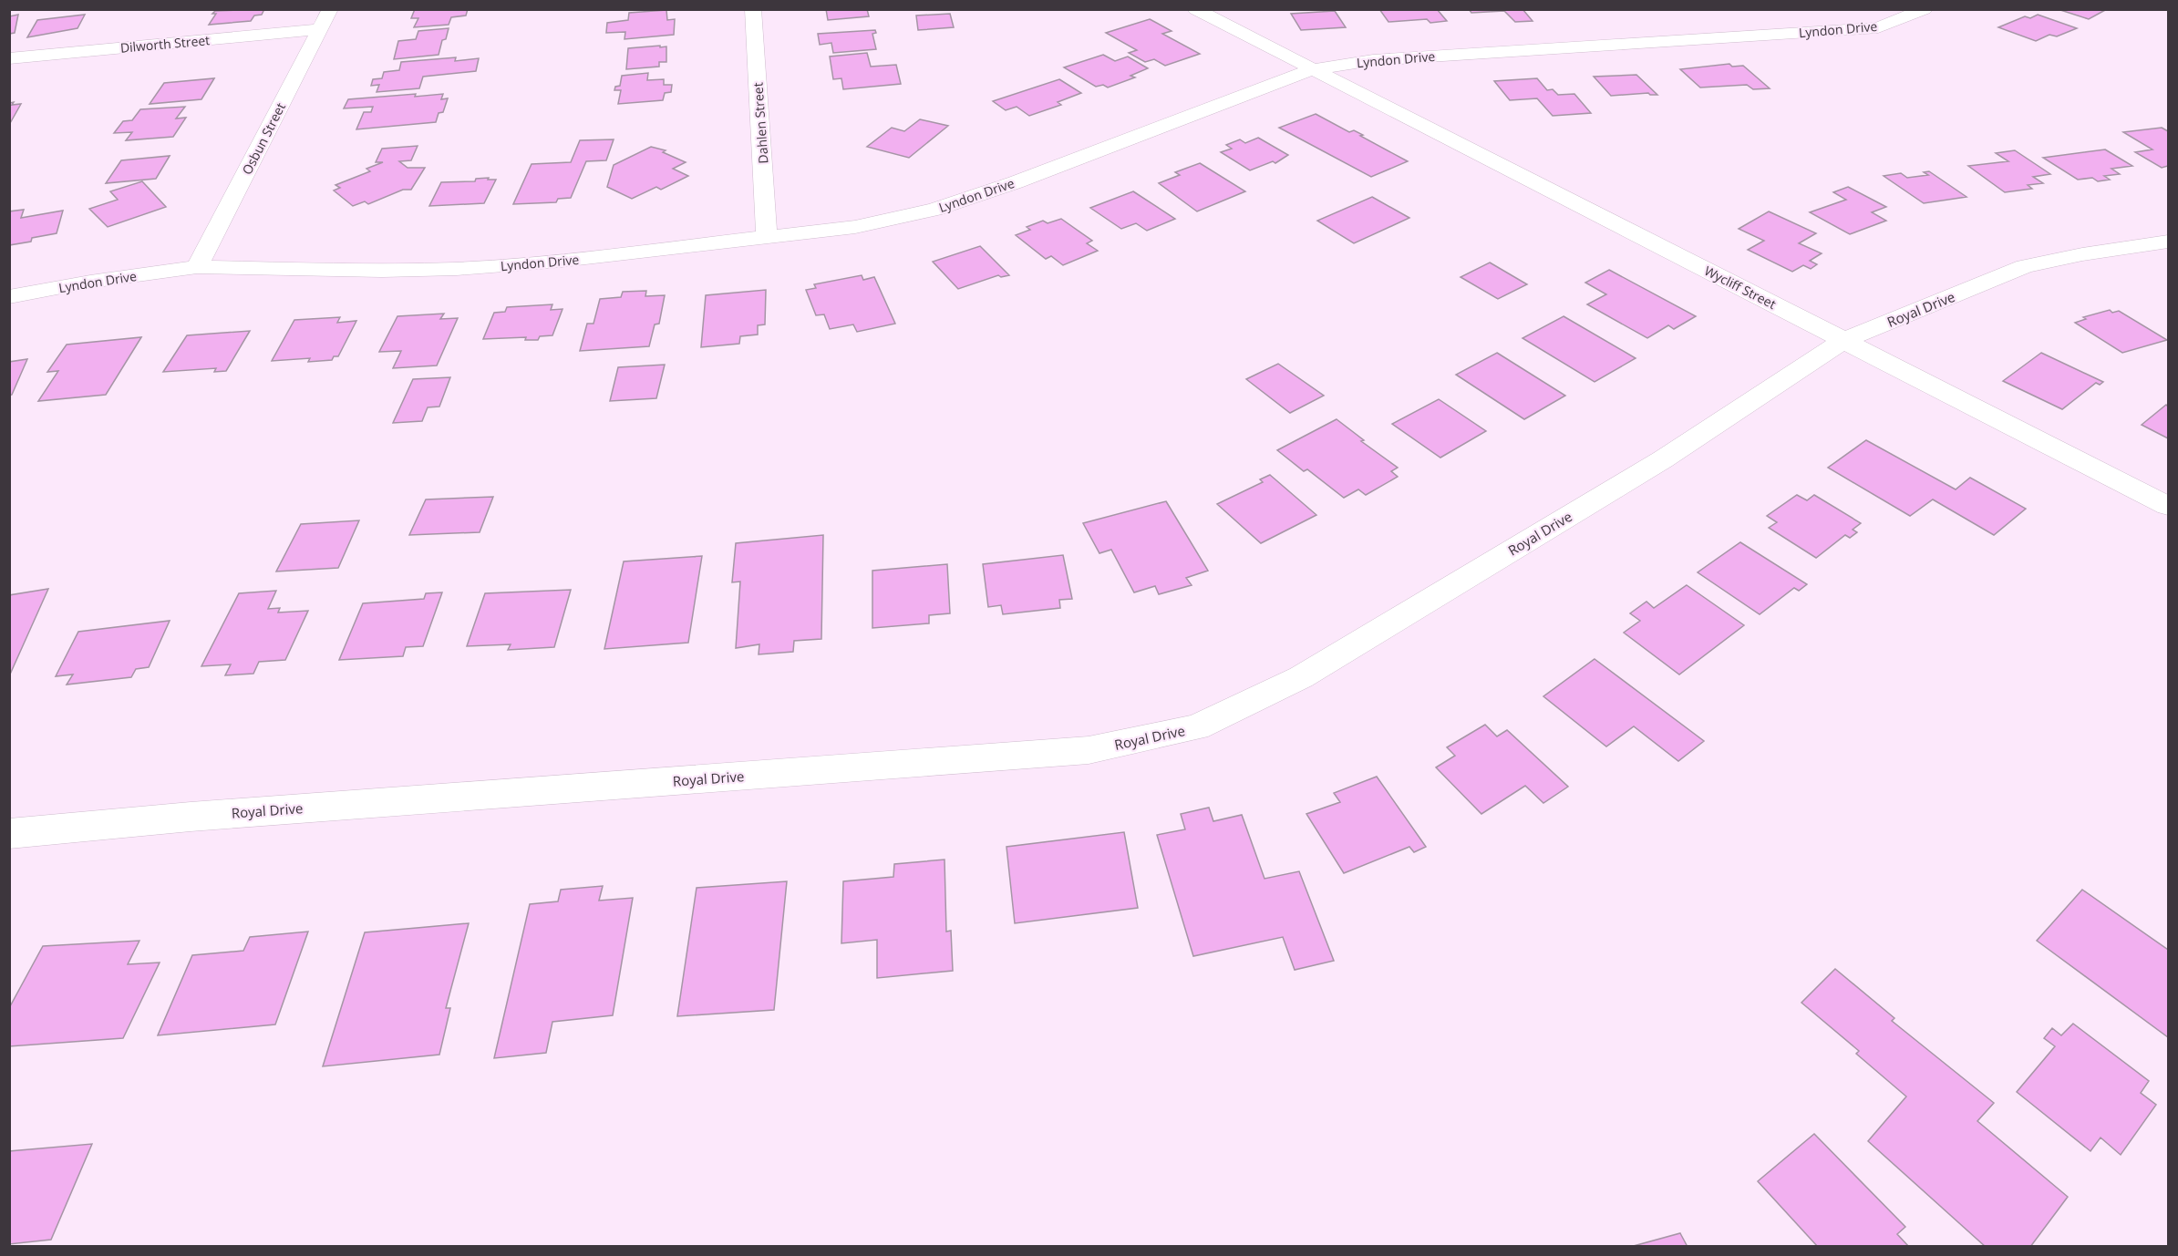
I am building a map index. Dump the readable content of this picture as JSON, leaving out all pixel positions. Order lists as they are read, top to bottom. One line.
{"streets":{"street":["Lyndon Drive","Dilworth Street","Dahlen Street","Osbun Street","Wycliff Street","Royal Drive"]},"crossings":[["Lyndon Drive","Dahlen Street"],["Lyndon Drive","Osbun Street"],["Lyndon Drive","Wycliff Street"],["Dilworth Street","Osbun Street"],["Wycliff Street","Royal Drive"]]}
